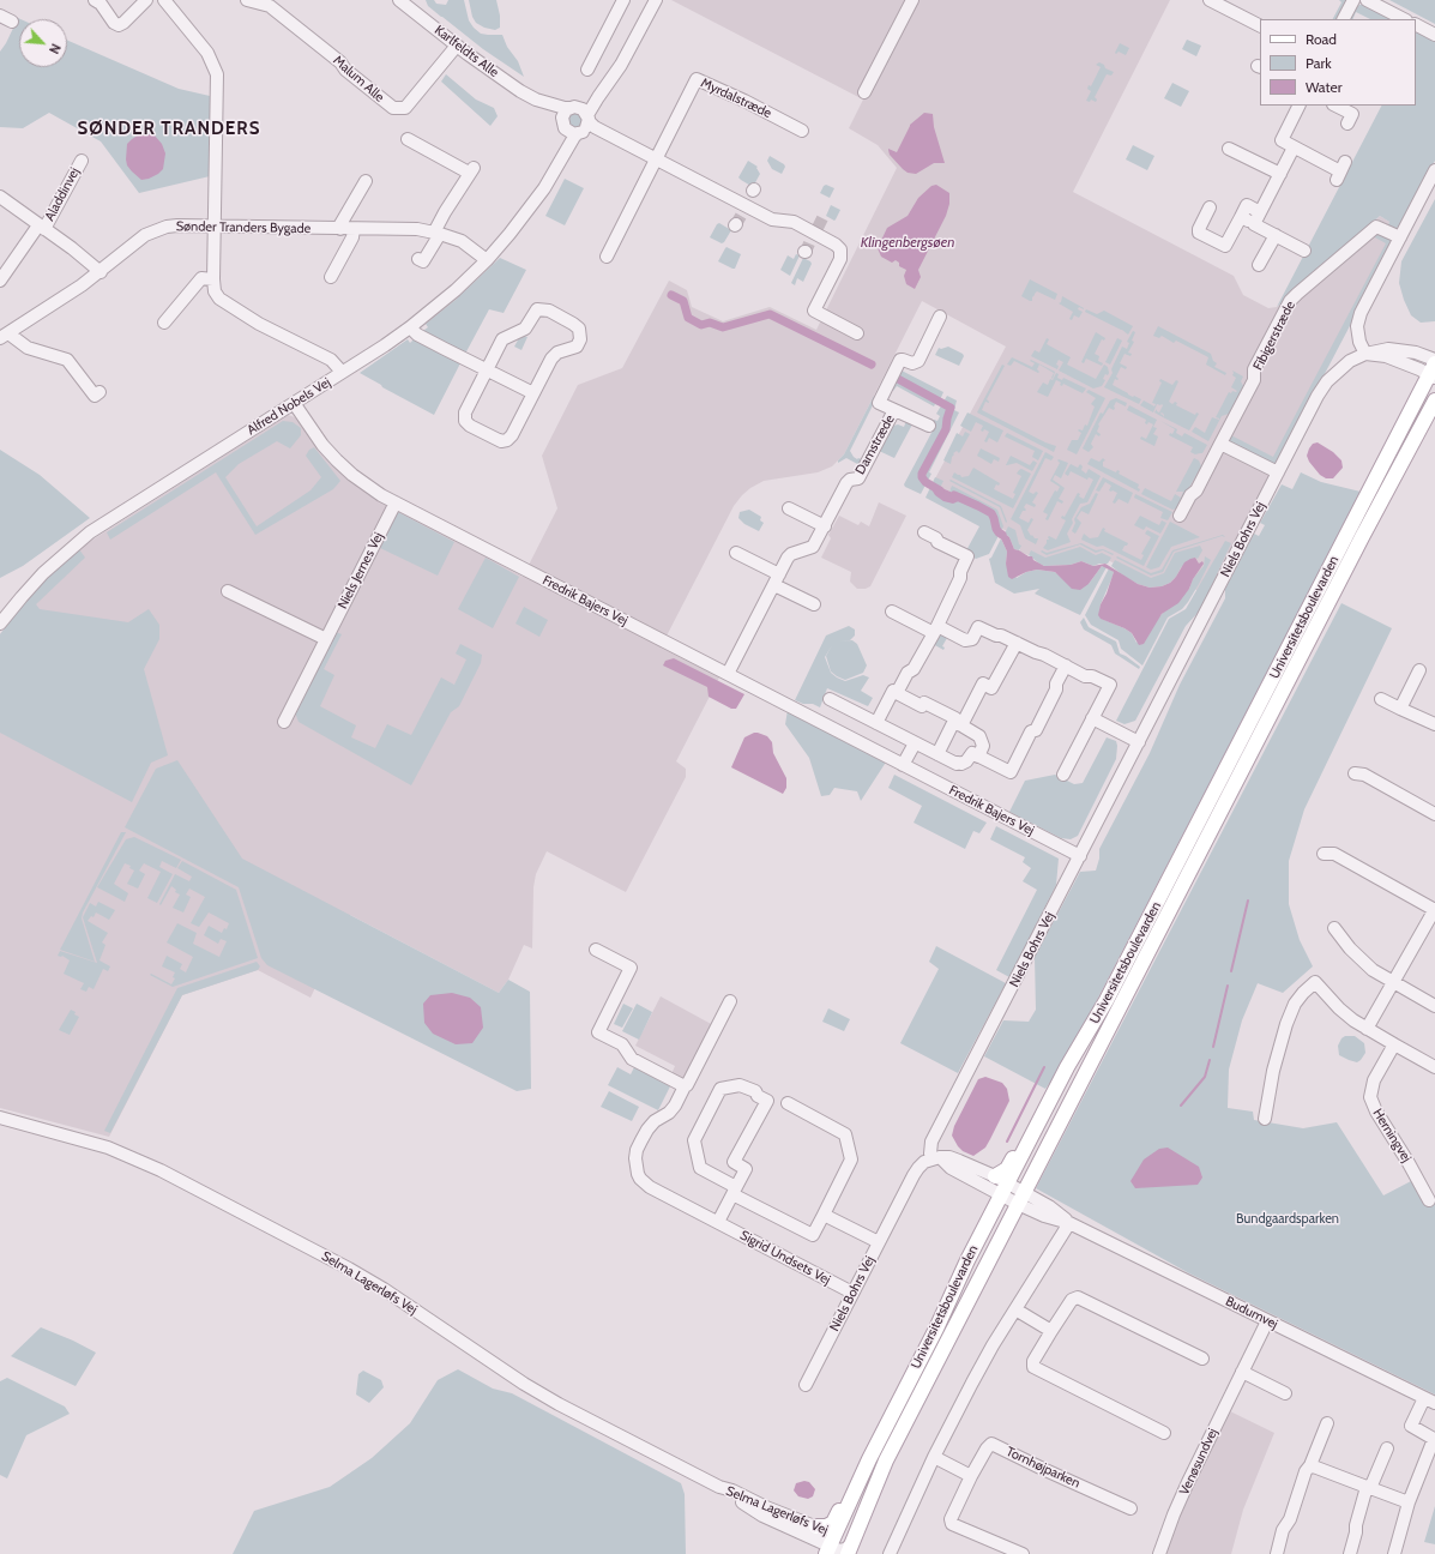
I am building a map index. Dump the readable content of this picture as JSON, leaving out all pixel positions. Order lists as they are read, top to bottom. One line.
{"streets":{"main road":["Universitetsboulevarden"],"street":["Karlfeldts Alle","Malum Alle","Myrdalstræde","Aladdinvej","Sønder Tranders Bygade","Fibigerstræde","Alfred Nobels Vej","Damstræde","Niels Bohrs Vej","Niels Jernes Vej","Fredrik Bajers Vej","Herningvej","Sigrid Undsets Vej","Selma Lagerløfs Vej","Budumvej","Venøsundvej","Tornhøjparken"]},"crossings":[["Karlfeldts Alle","Malum Alle"],["Karlfeldts Alle","Alfred Nobels Vej"],["Aladdinvej","Sønder Tranders Bygade"],["Sønder Tranders Bygade","Alfred Nobels Vej"],["Alfred Nobels Vej","Fredrik Bajers Vej"],["Damstræde","Fredrik Bajers Vej"],["Niels Bohrs Vej","Fredrik Bajers Vej"],["Niels Bohrs Vej","Sigrid Undsets Vej"],["Niels Jernes Vej","Fredrik Bajers Vej"],["Universitetsboulevarden","Selma Lagerløfs Vej"],["Universitetsboulevarden","Budumvej"],["Budumvej","Venøsundvej"]],"districts":["SØNDER TRANDERS"],"water":["Klingenbergsøen"],"parks":["Bundgaardsparken"],"legend":["Road","Park","Water"],"north":"bottom right"}
